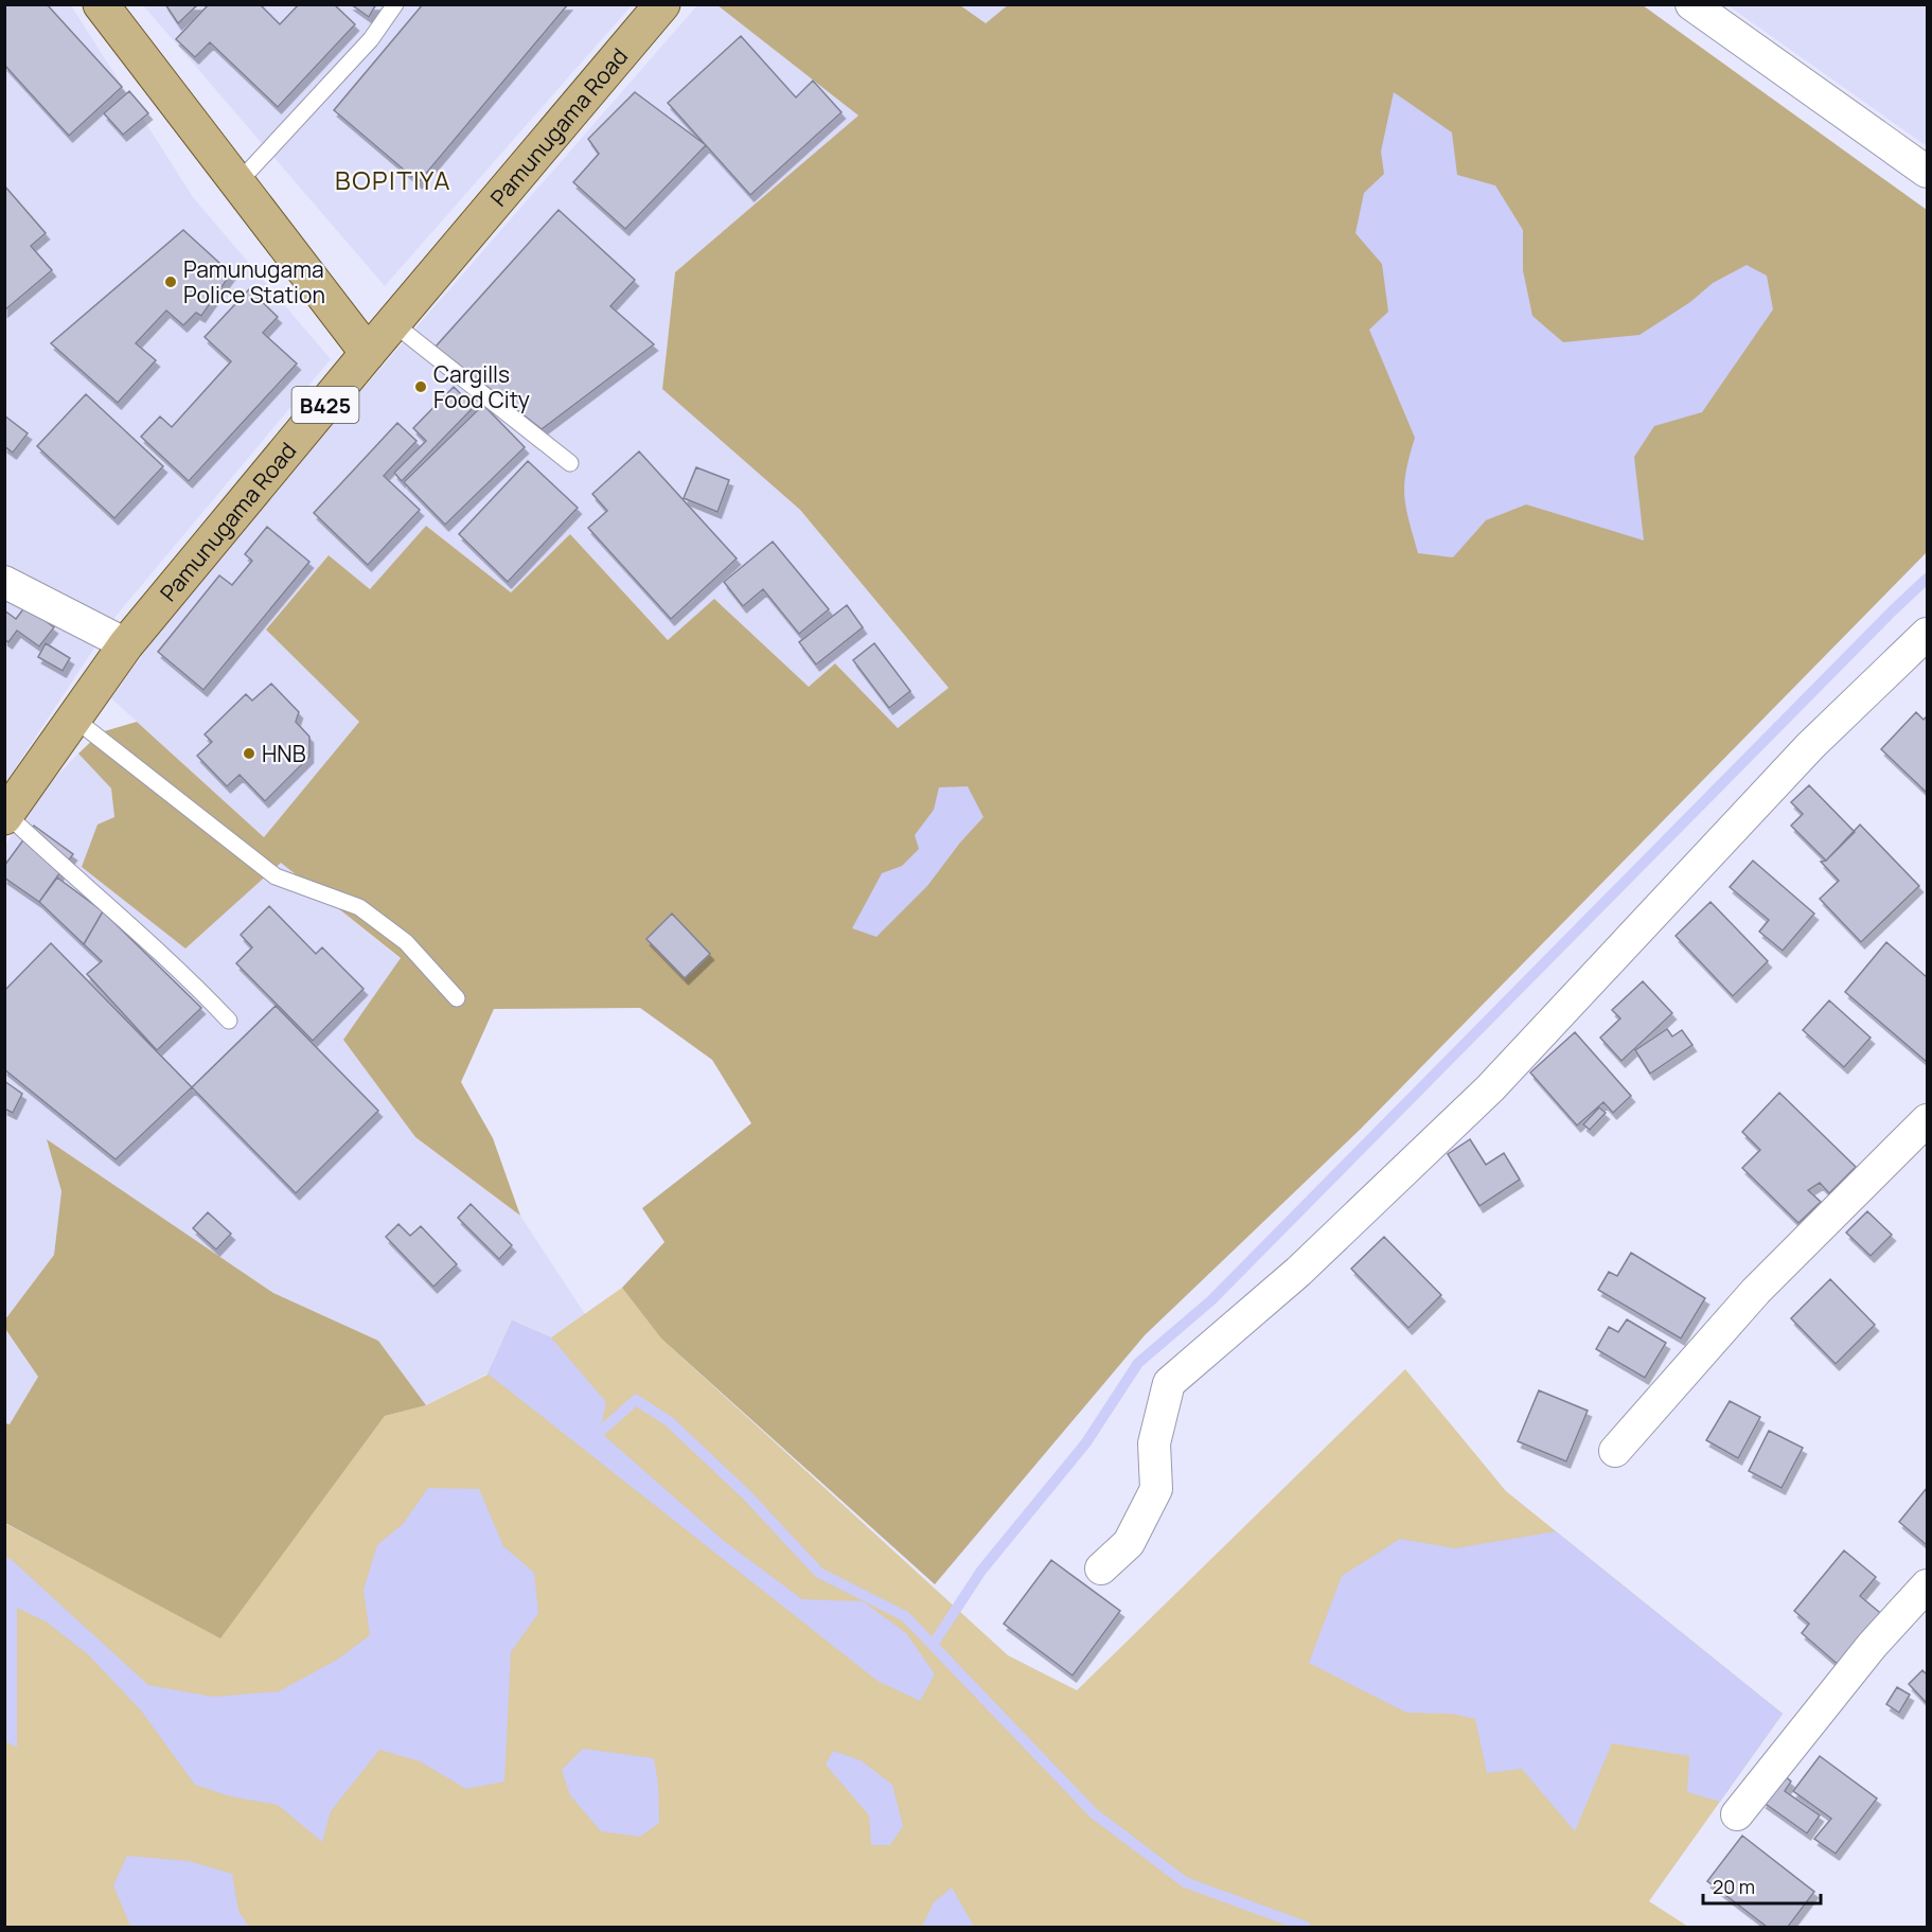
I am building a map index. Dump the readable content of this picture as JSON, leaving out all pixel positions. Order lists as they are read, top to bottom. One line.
{"streets":{"main road":["Pamunugama Road","B425"]},"districts":["BOPITIYA"],"places":["Pamunugama Police Station","Cargills Food City","HNB"],"scale_bar":"20 m"}
